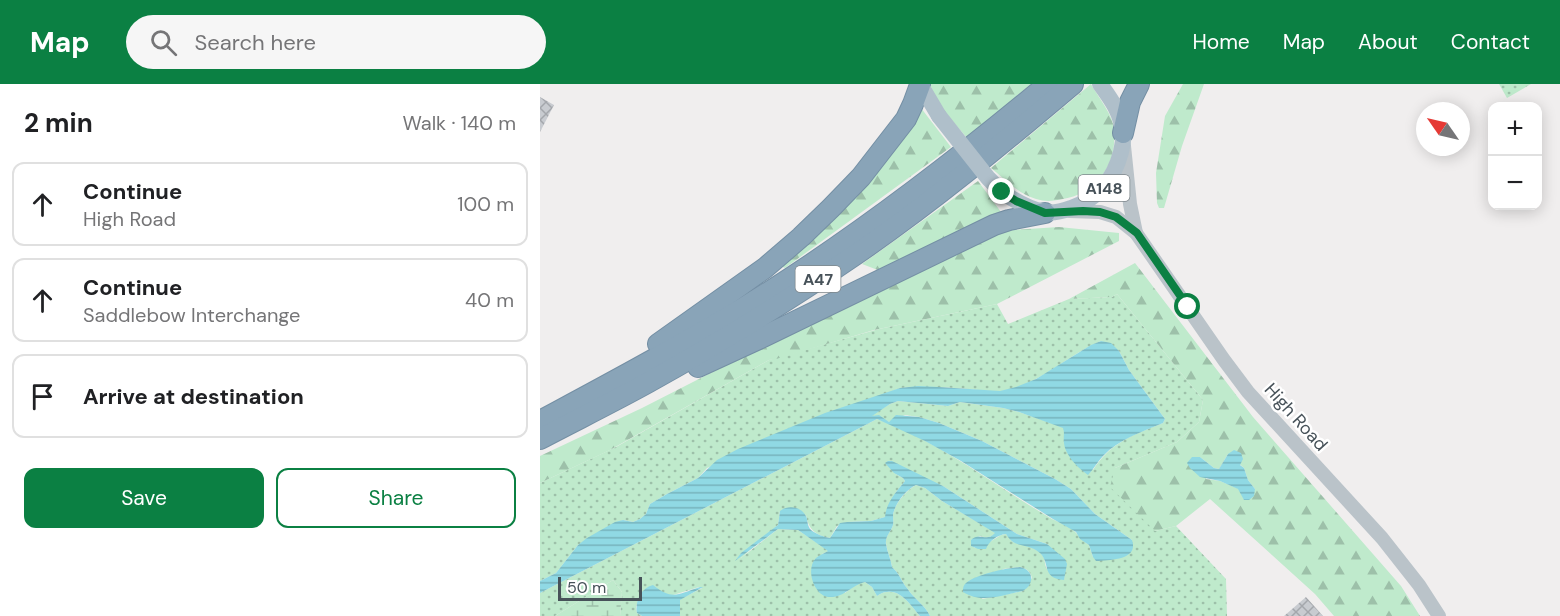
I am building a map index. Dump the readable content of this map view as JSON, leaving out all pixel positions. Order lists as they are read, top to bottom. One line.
{"streets":{"highway":["A47"],"main road":["A148"],"street":["High Road"]},"crossings":[["A148","A47"],["A148","High Road"],["A47","High Road"]],"scale_bar":"50 m","north":"top left","page":{"header":"Map","search":"Search here","nav":["Home","Map","About","Contact"],"heading":["2 min","Walk · 140 m"],"map_buttons":["+","−"],"list":[["Continue","High Road","100 m"],["Continue","Saddlebow Interchange","40 m"],"Arrive at destination"],"buttons":["Save","Share"],"scale":"50 m"}}
